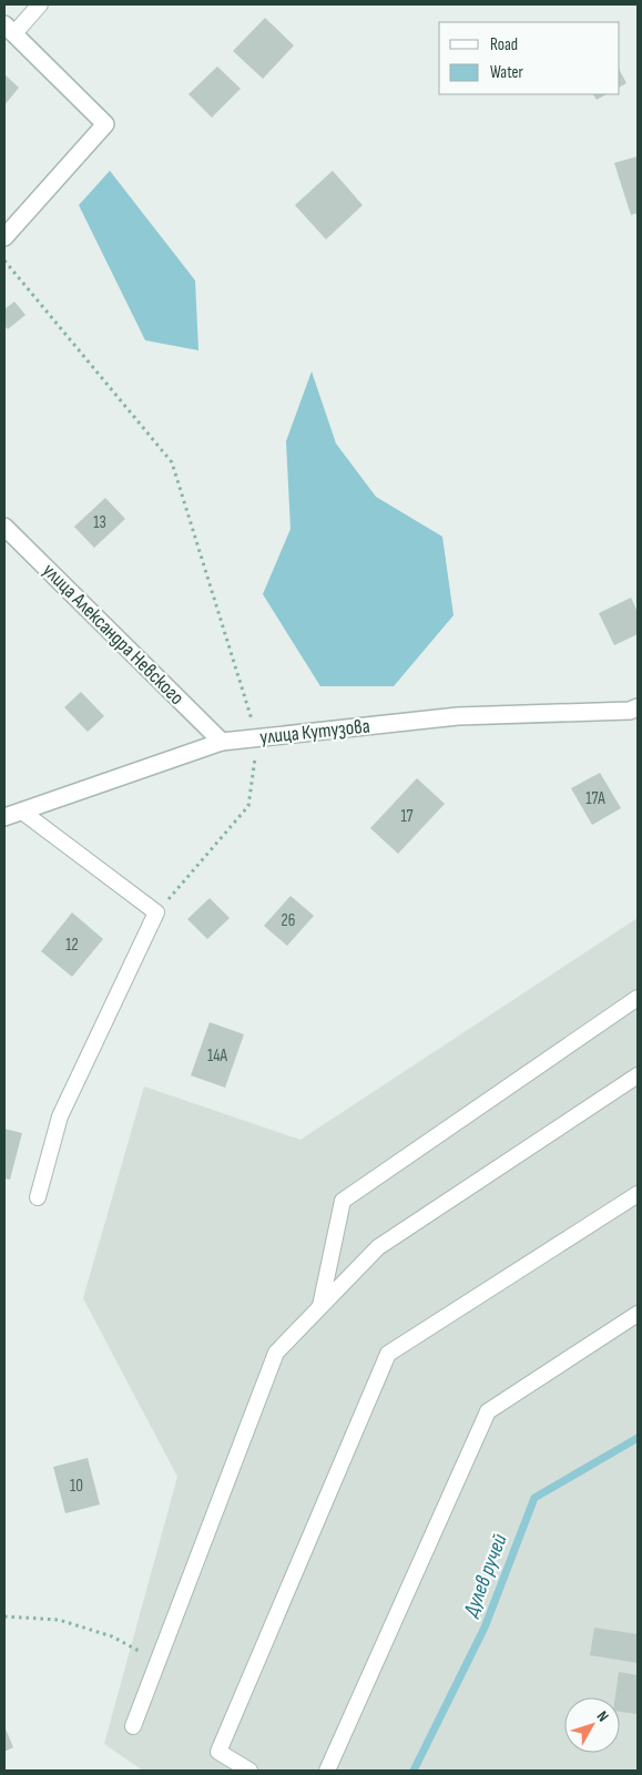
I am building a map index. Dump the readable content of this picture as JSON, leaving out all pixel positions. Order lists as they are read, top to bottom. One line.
{"streets":{"street":["улица Александра Невского","улица Кутузова"]},"crossings":[["улица Александра Невского","улица Кутузова"]],"water":["Дулев ручей"],"house_numbers":["13","17А","17","26","12","14А","10"],"legend":["Road","Water"],"north":"top right"}
